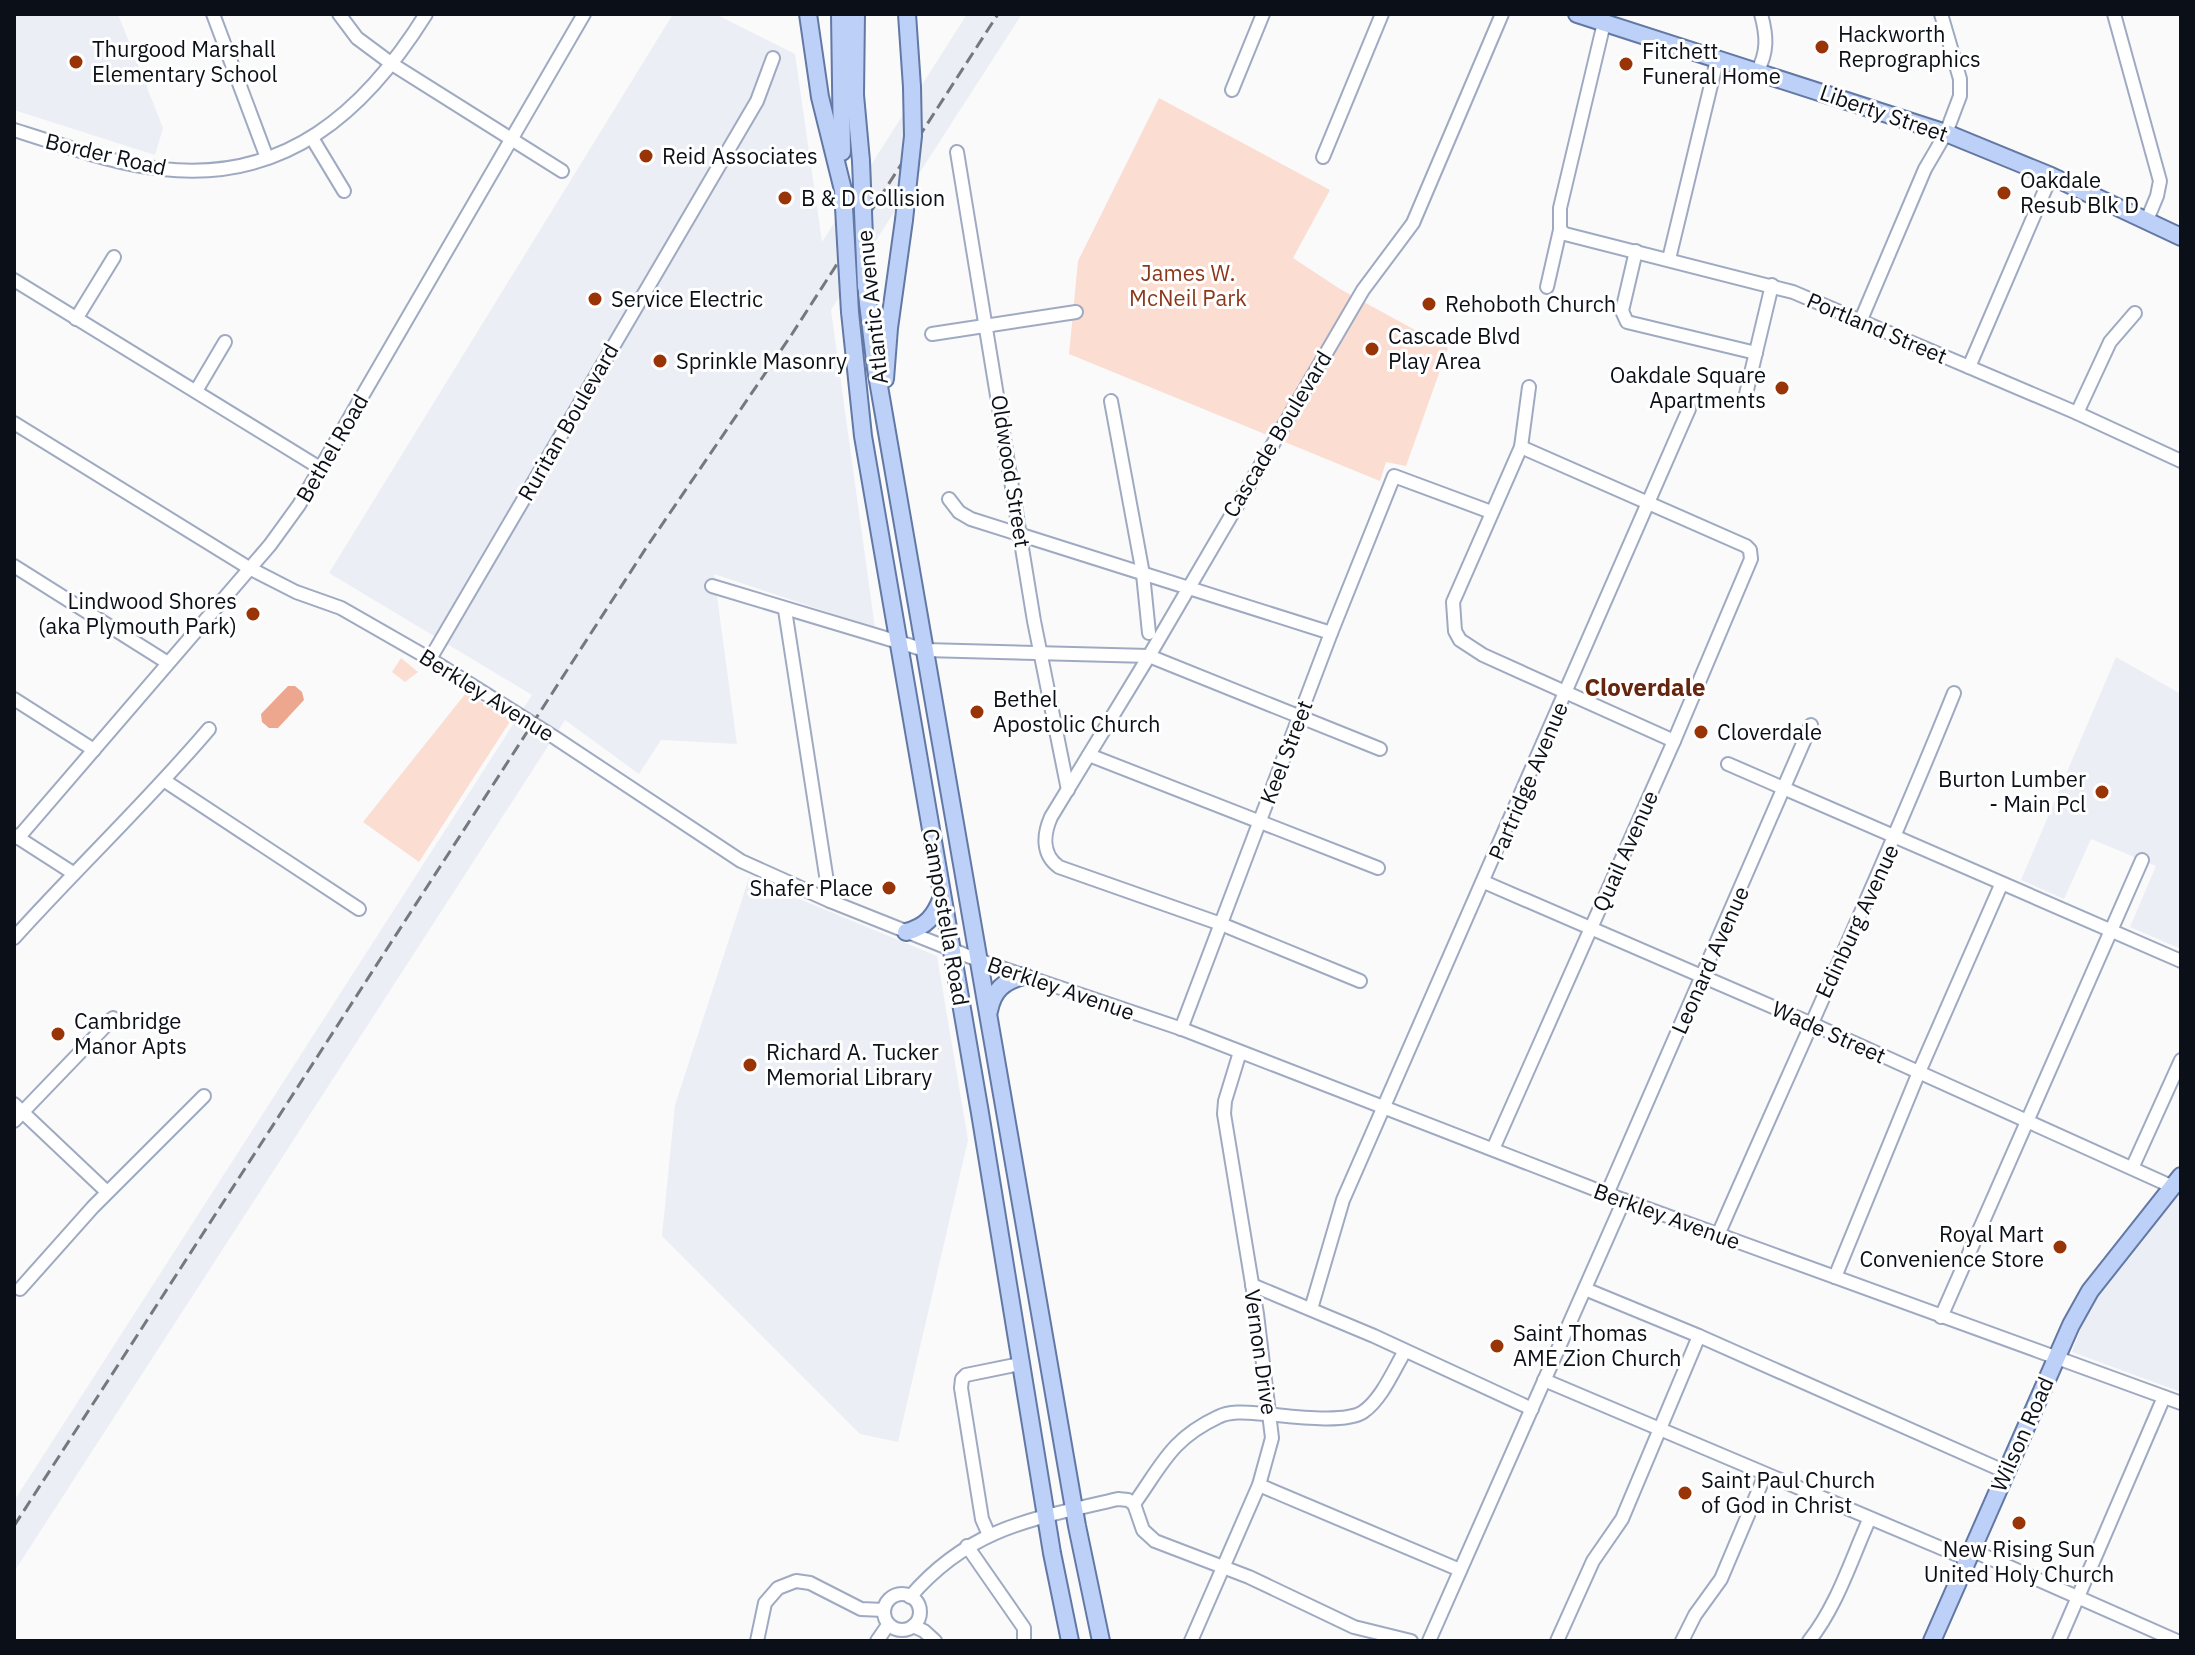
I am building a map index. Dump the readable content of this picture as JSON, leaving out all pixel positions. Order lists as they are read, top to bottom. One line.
{"streets":{"main road":["Liberty Street","Atlantic Avenue","Campostella Road","Wilson Road"],"street":["Border Road","Portland Street","Ruritan Boulevard","Cascade Boulevard","Bethel Road","Oldwood Street","Berkley Avenue","Keel Street","Partridge Avenue","Quail Avenue","Edinburg Avenue","Leonard Avenue","Wade Street","Vernon Drive"]},"crossings":[["Atlantic Avenue","Campostella Road"],["Ruritan Boulevard","Berkley Avenue"],["Cascade Boulevard","Oldwood Street"],["Cascade Boulevard","Keel Street"],["Bethel Road","Berkley Avenue"],["Berkley Avenue","Keel Street"],["Berkley Avenue","Partridge Avenue"],["Berkley Avenue","Quail Avenue"],["Berkley Avenue","Campostella Road"],["Berkley Avenue","Edinburg Avenue"],["Berkley Avenue","Leonard Avenue"],["Berkley Avenue","Vernon Drive"],["Berkley Avenue","Wilson Road"],["Partridge Avenue","Quail Avenue"],["Partridge Avenue","Wade Street"],["Quail Avenue","Wade Street"],["Edinburg Avenue","Wade Street"],["Leonard Avenue","Wade Street"],["Wade Street","Wilson Road"]],"districts":["Cloverdale"],"parks":["James W. McNeil Park"],"places":["Hackworth Reprographics","Thurgood Marshall Elementary School","Fitchett Funeral Home","Reid Associates","Oakdale Resub Blk D","B & D Collision","Service Electric","Rehoboth Church","Cascade Blvd Play Area","Sprinkle Masonry","Oakdale Square Apartments","Lindwood Shores (aka Plymouth Park)","Bethel Apostolic Church","Cloverdale","Burton Lumber - Main Pcl","Shafer Place","Cambridge Manor Apts","Richard A. Tucker Memorial Library","Royal Mart Convenience Store","Saint Thomas AME Zion Church","Saint Paul Church of God in Christ","New Rising Sun United Holy Church"]}
